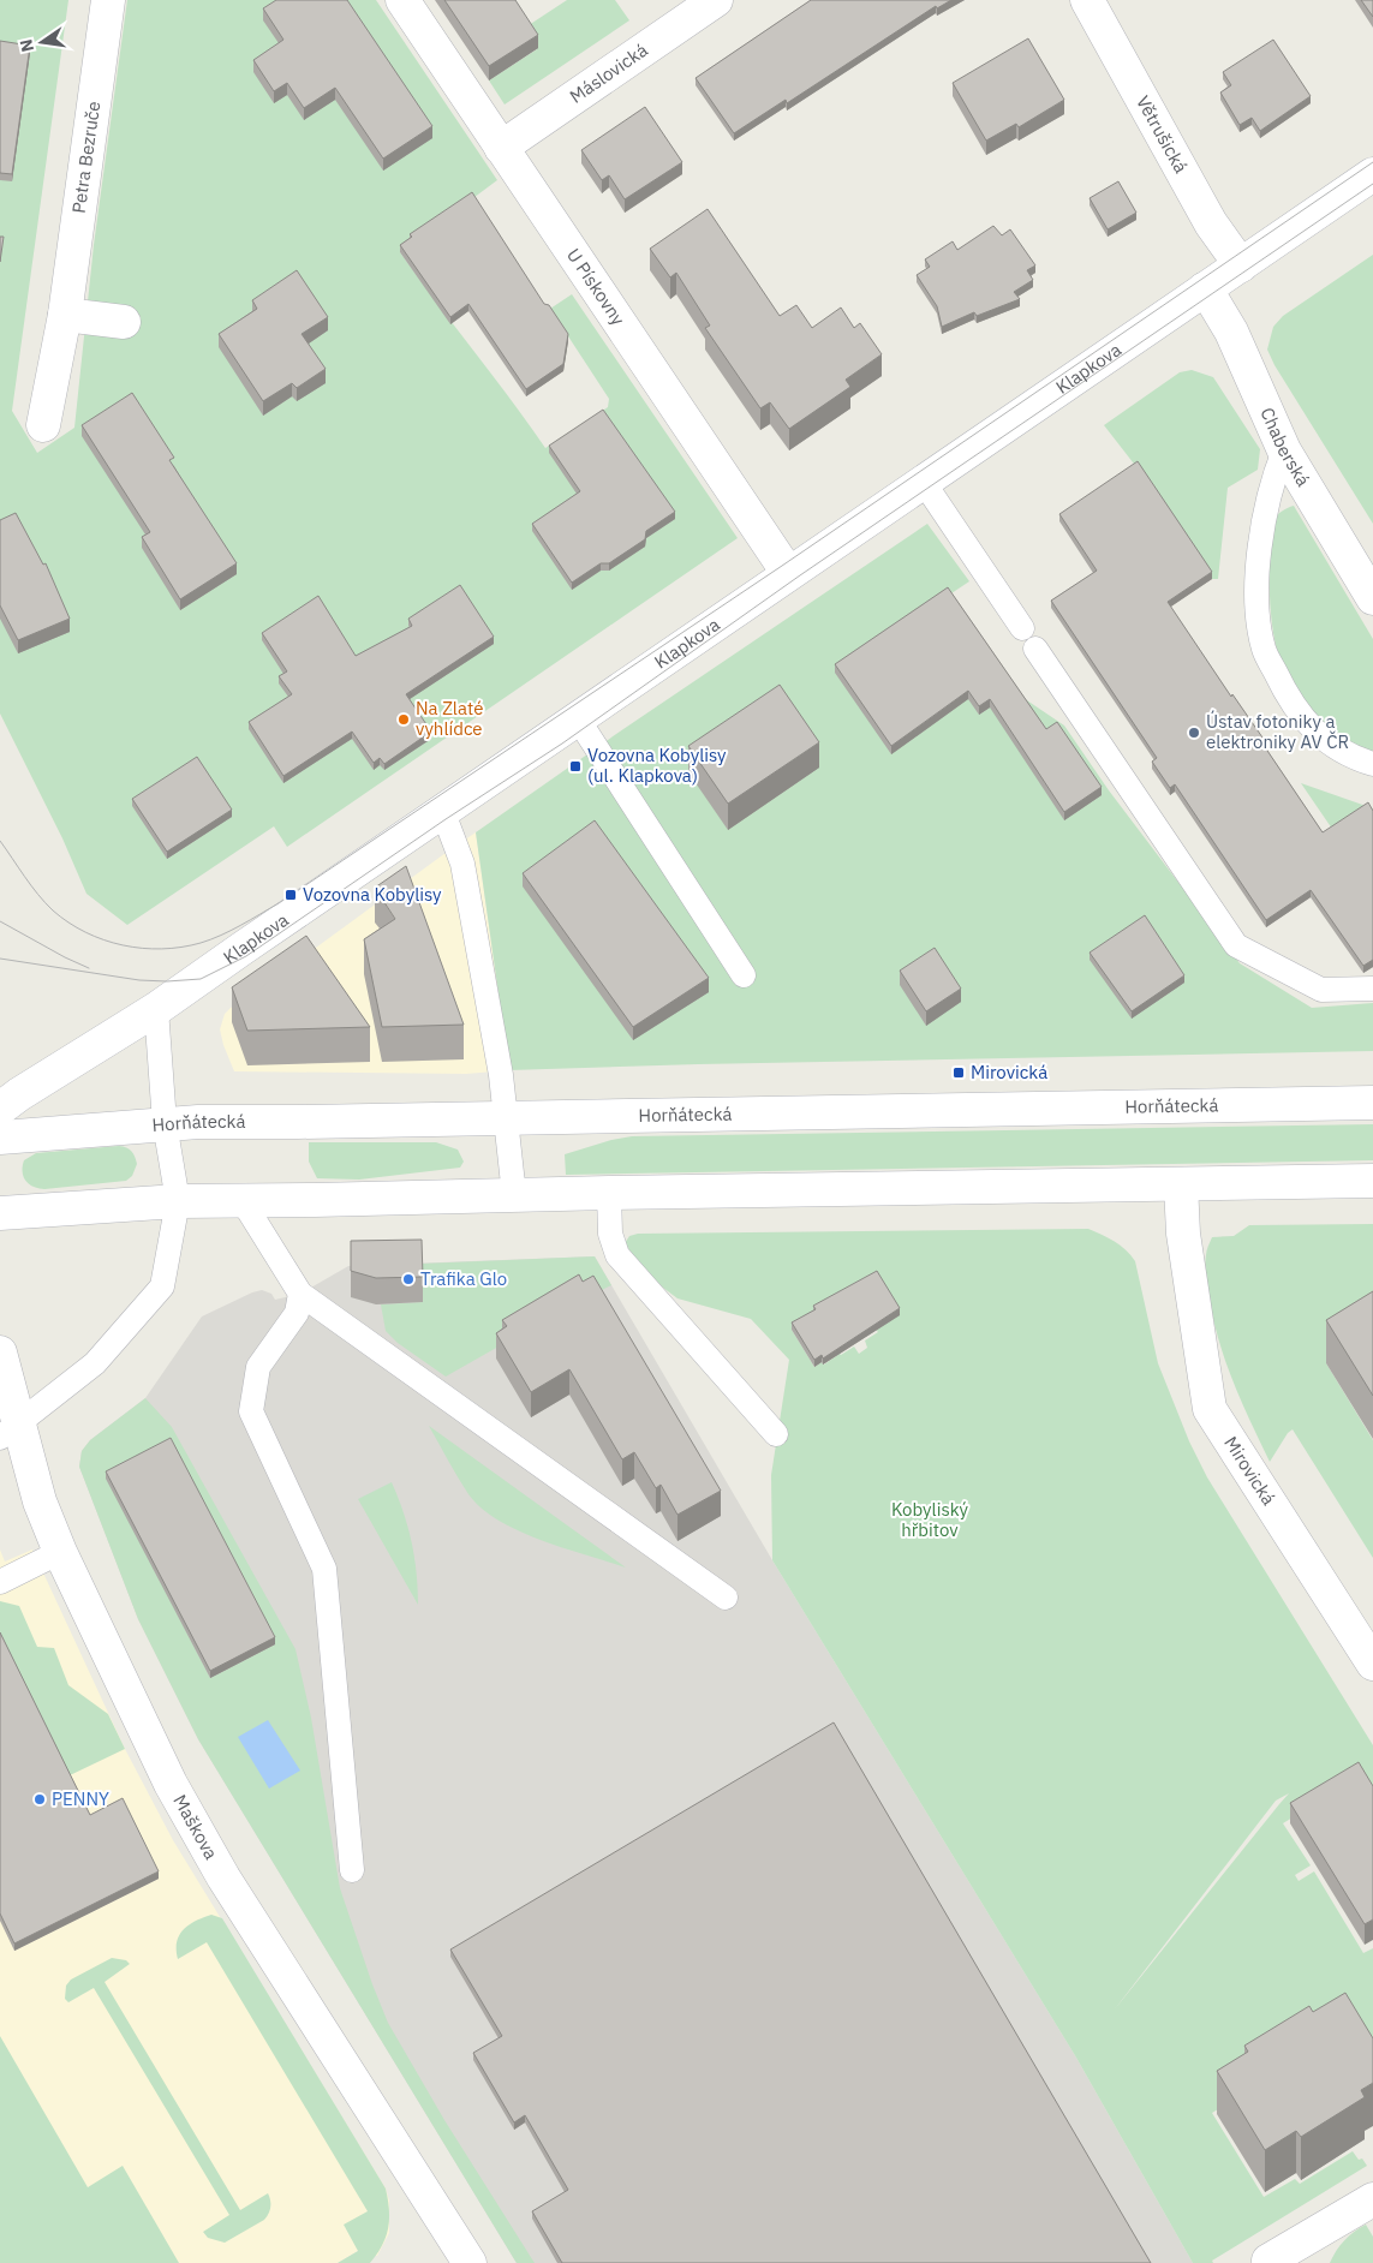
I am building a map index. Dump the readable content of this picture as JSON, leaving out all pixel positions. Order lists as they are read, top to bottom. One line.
{"streets":{"street":["Máslovická","Větrušická","Petra Bezruče","U Pískovny","Klapkova","Chaberská","Horňátecká","Mirovická","Maškova"]},"crossings":[["Máslovická","U Pískovny"],["Větrušická","Klapkova"],["U Pískovny","Klapkova"],["Klapkova","Chaberská"]],"parks":["Kobyliský hřbitov"],"places":{"other":["Na Zlaté vyhlídce","Ústav fotoniky a elektroniky AV ČR","Trafika Glo","PENNY"],"transit":["Vozovna Kobylisy (ul. Klapkova)","Vozovna Kobylisy","Mirovická"]},"north":"left"}
